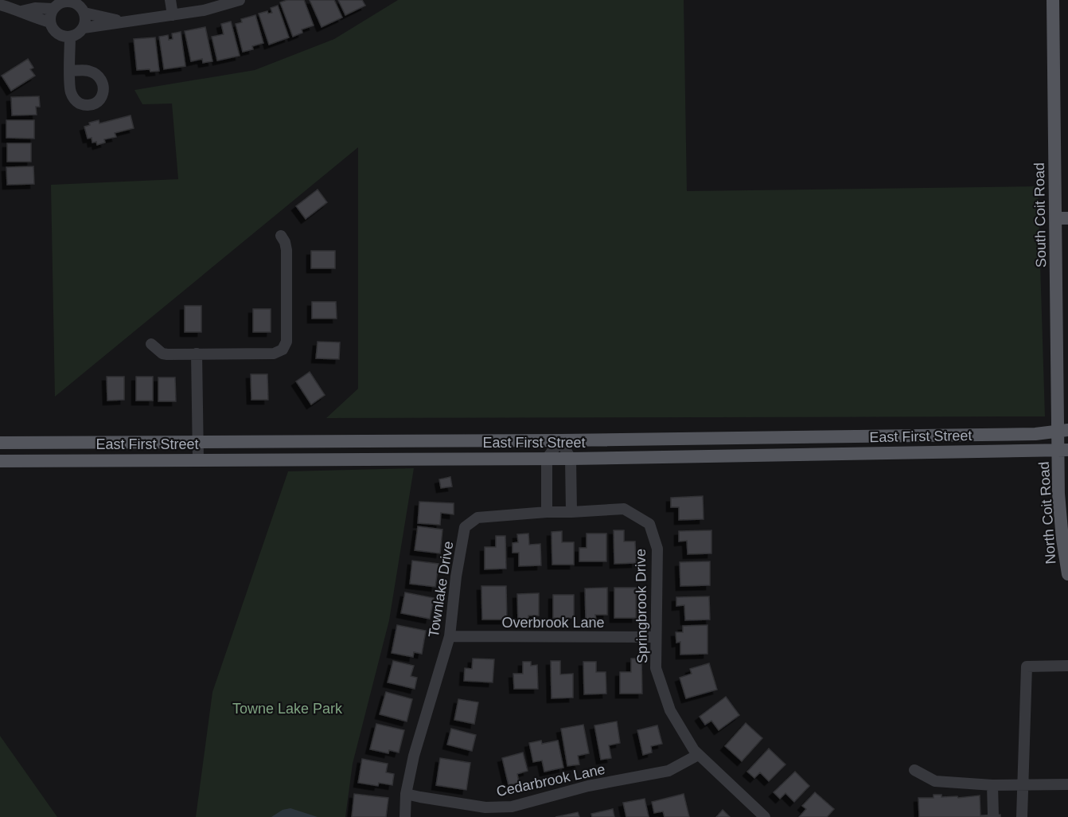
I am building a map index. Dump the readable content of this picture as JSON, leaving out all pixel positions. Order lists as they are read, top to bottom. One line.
{"streets":{"main road":["South Coit Road","East First Street","North Coit Road"],"street":["Townlake Drive","Springbrook Drive","Overbrook Lane","Cedarbrook Lane"]},"crossings":[["South Coit Road","East First Street"],["South Coit Road","North Coit Road"],["East First Street","North Coit Road"],["Townlake Drive","Springbrook Drive"],["Townlake Drive","Overbrook Lane"],["Townlake Drive","Cedarbrook Lane"],["Springbrook Drive","Overbrook Lane"],["Springbrook Drive","Cedarbrook Lane"]],"parks":["Towne Lake Park"]}
